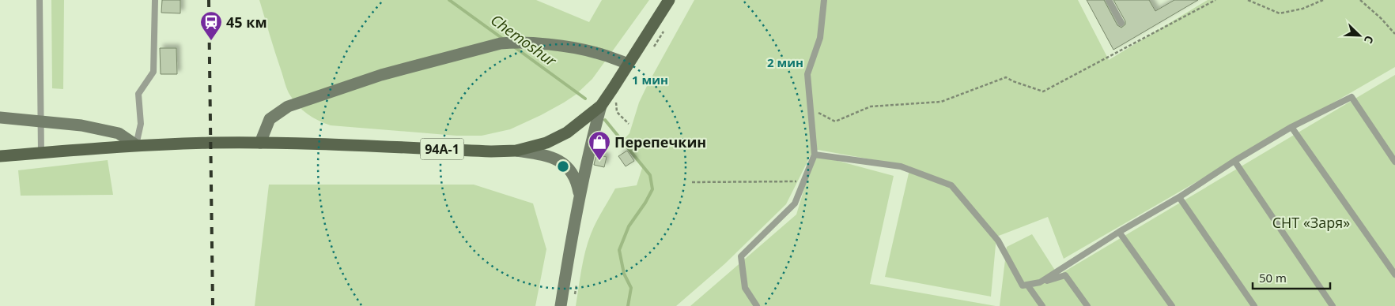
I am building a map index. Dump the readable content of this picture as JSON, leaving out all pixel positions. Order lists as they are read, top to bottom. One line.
{"streets":{"main road":["94А-1"]},"water":["Chemoshur"],"parks":["СНТ «Заря»"],"places":{"station":["45 км"],"shop":["Перепечкин"]},"scale_bar":"50 m","north":"bottom right","rings":["2 мин","1 мин"]}
